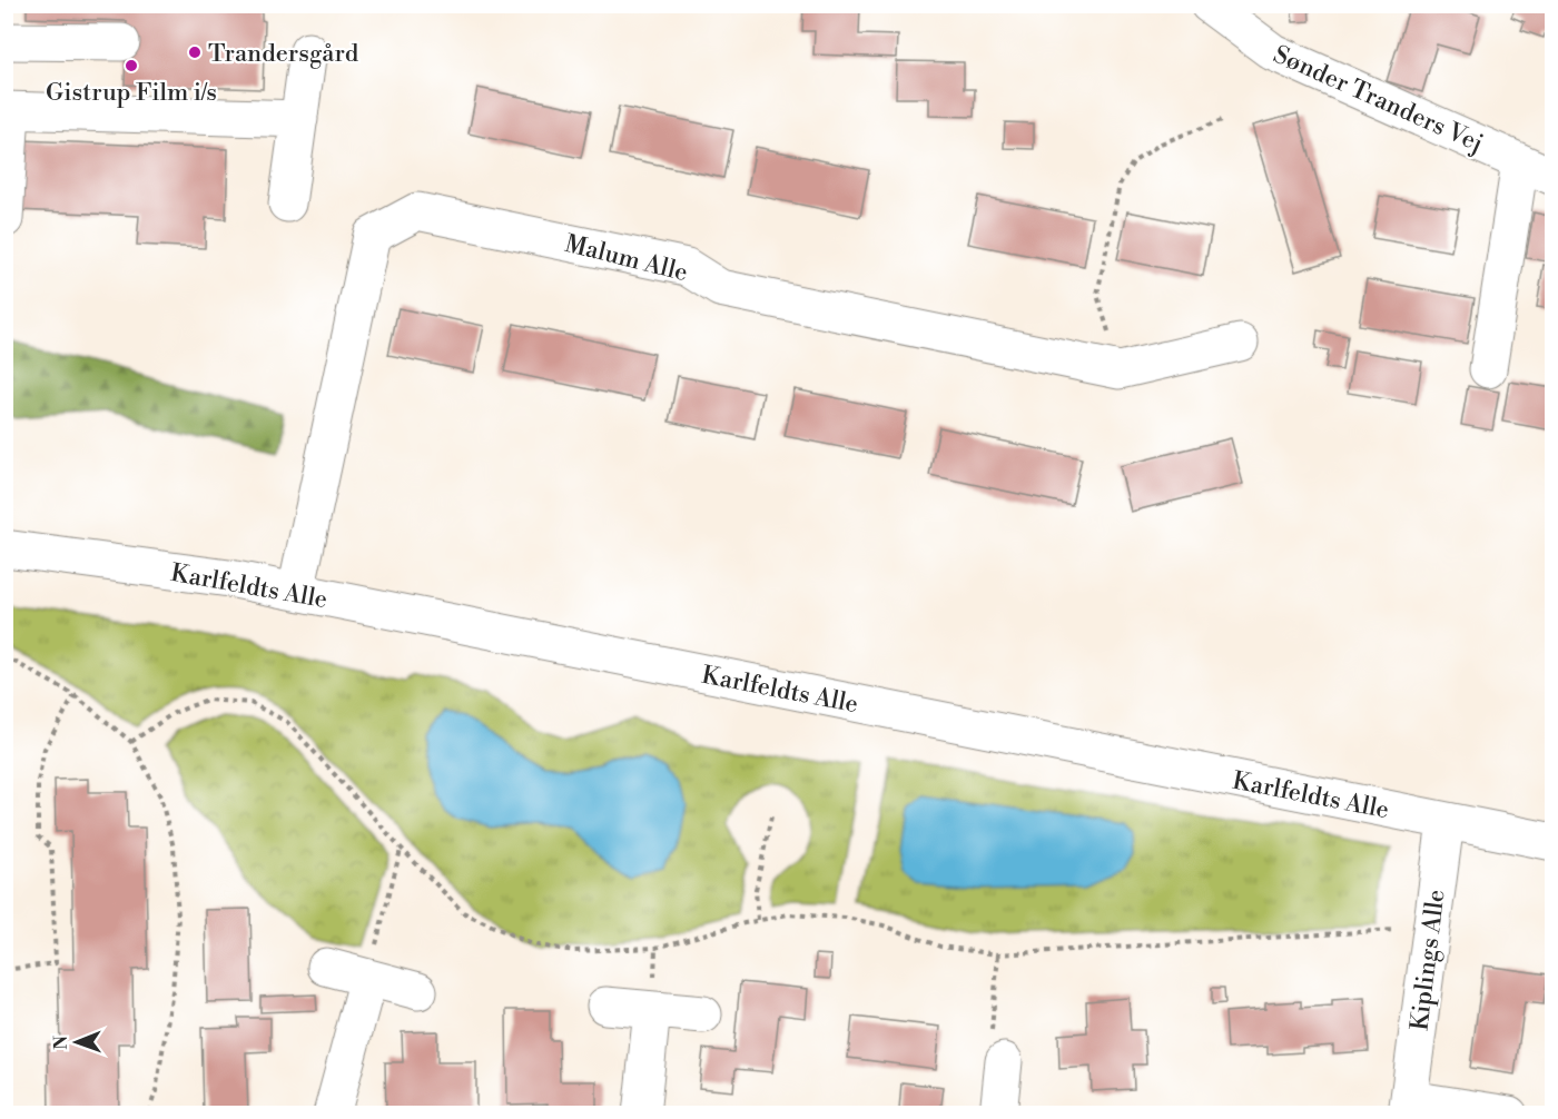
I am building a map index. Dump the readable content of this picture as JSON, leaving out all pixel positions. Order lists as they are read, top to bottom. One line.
{"streets":{"street":["Sønder Tranders Vej","Malum Alle","Karlfeldts Alle","Kiplings Alle"]},"crossings":[["Malum Alle","Karlfeldts Alle"],["Karlfeldts Alle","Kiplings Alle"]],"places":["Trandersgård","Gistrup Film i/s"],"north":"left"}
